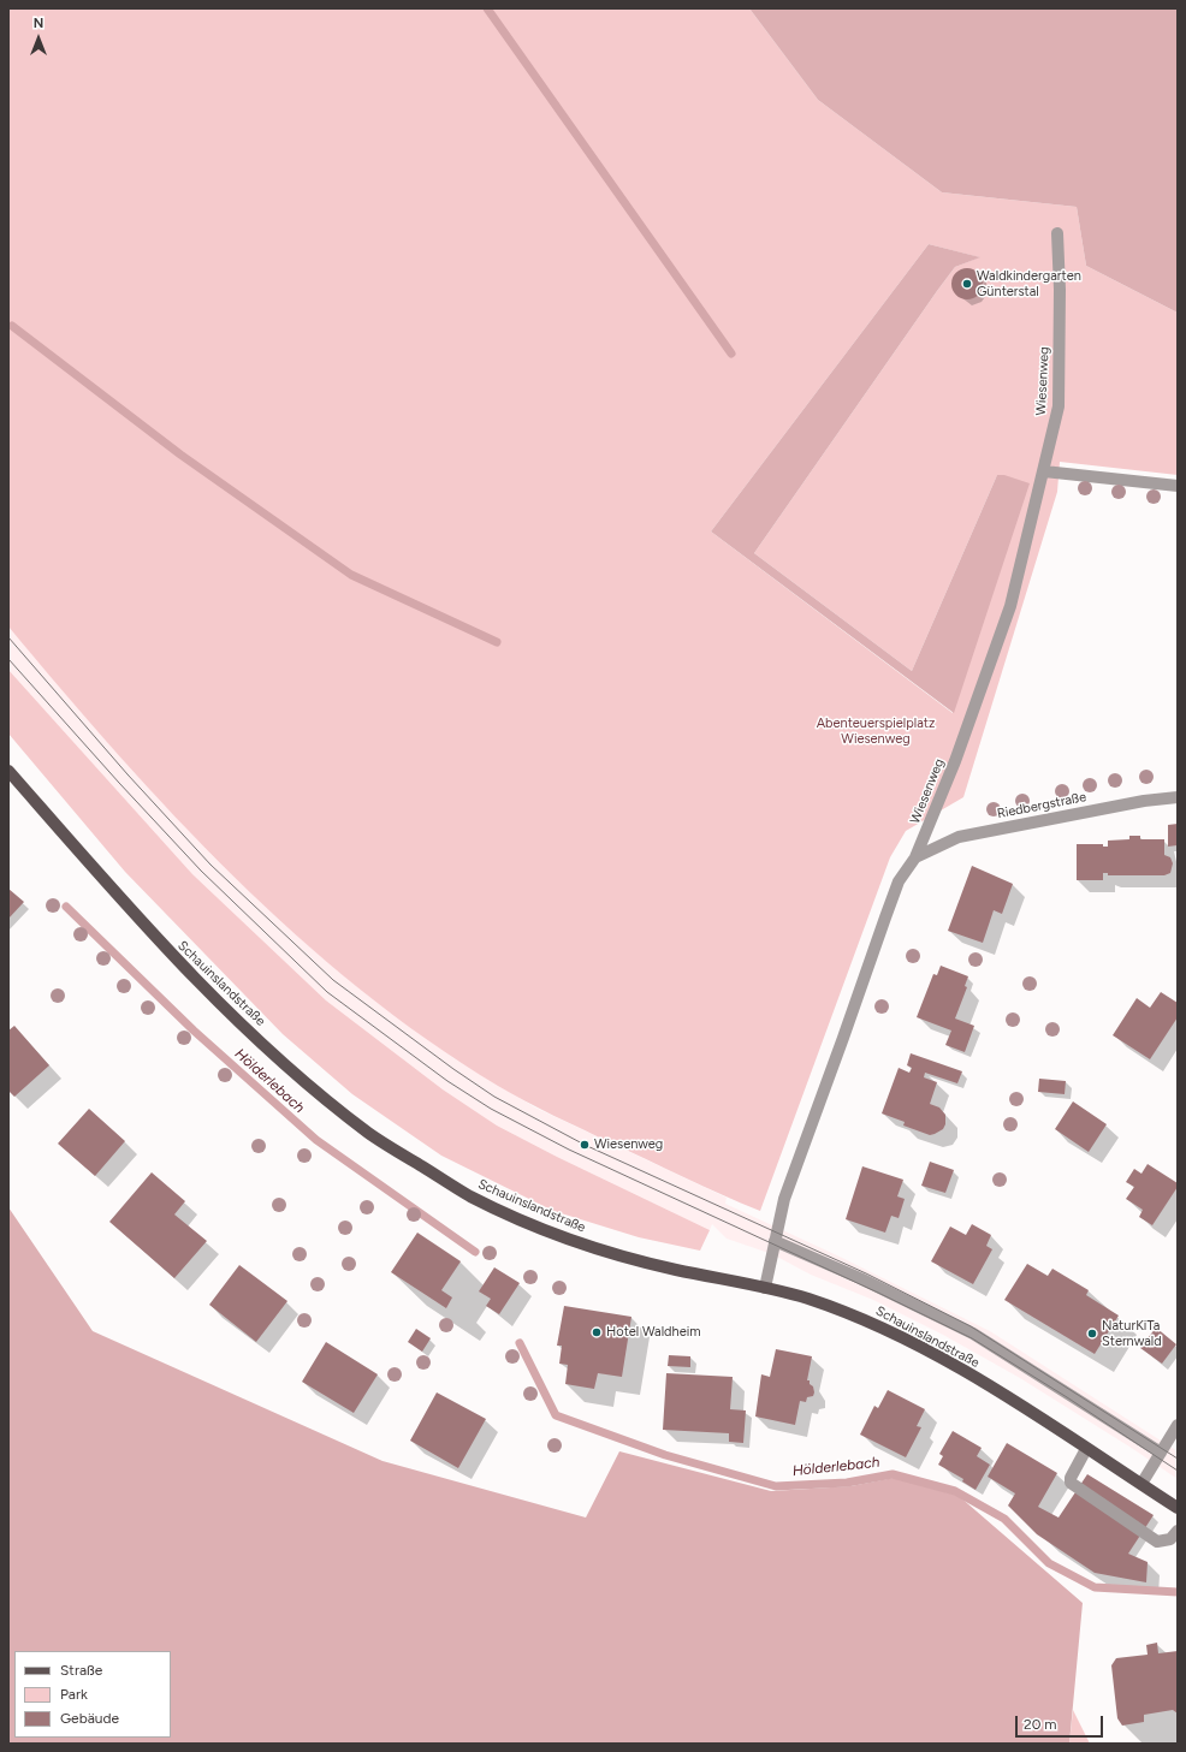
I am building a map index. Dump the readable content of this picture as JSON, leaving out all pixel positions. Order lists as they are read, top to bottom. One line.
{"streets":{"main road":["Schauinslandstraße"],"street":["Wiesenweg","Riedbergstraße"]},"crossings":[["Wiesenweg","Riedbergstraße"],["Wiesenweg","Schauinslandstraße"]],"water":["Hölderlebach"],"parks":["Abenteuerspielplatz Wiesenweg"],"places":["Waldkindergarten Günterstal","Wiesenweg","Hotel Waldheim","NaturKiTa Sternwald"],"legend":["Straße","Park","Gebäude"],"scale_bar":"20 m","north":"top"}
